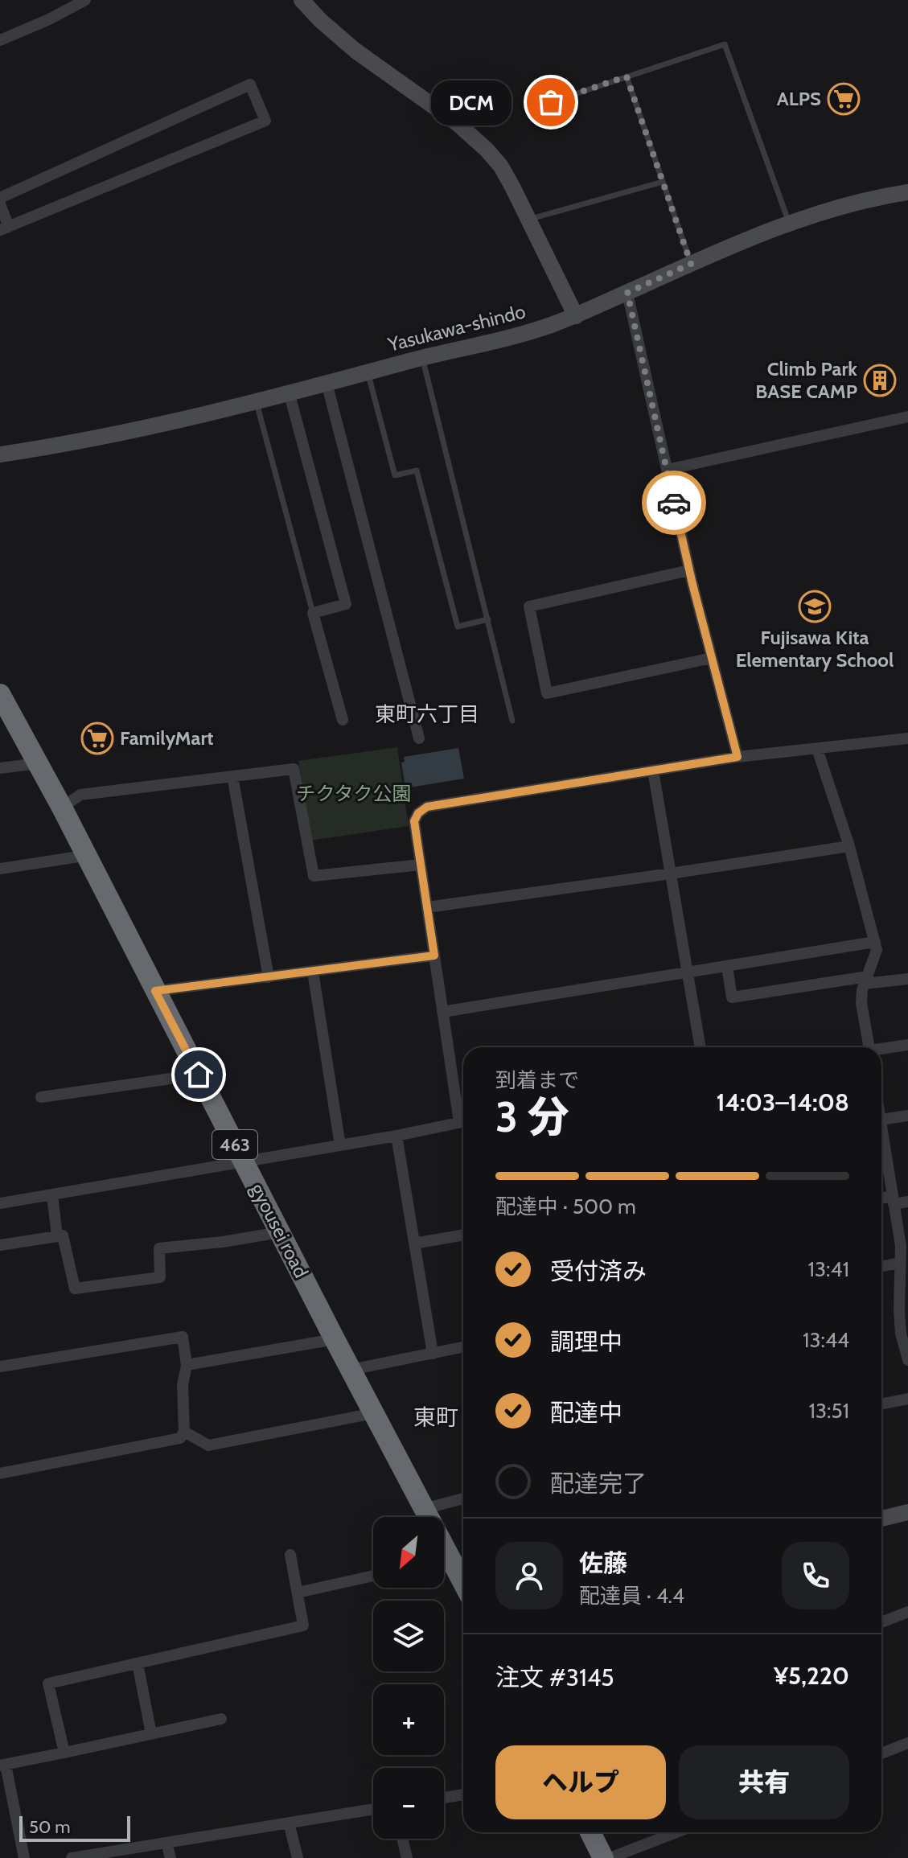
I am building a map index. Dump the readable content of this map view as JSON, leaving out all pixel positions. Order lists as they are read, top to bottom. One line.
{"streets":{"highway":["463","gyousei road"],"street":["Yasukawa-shindo"]},"districts":["東町六丁目","東町"],"parks":["チクタク公園"],"places":{"supermarket":["ALPS","FamilyMart"],"other":["DCM"],"building":["Climb Park BASE CAMP"],"school or university":["Fujisawa Kita Elementary School"]},"scale_bar":"50 m","north":"bottom left","page":{"bubble":"DCM","heading":["3 分","到着まで","14:03–14:08"],"panel":["佐藤","配達員 · 4.4","注文 #3145","¥5,220"],"bar":"配達中 · 500 m","list":[["受付済み","13:41"],["調理中","13:44"],["配達中","13:51"],"配達完了"],"map_buttons":["+","−"],"buttons":["ヘルプ","共有"],"scale":"50 m"}}
